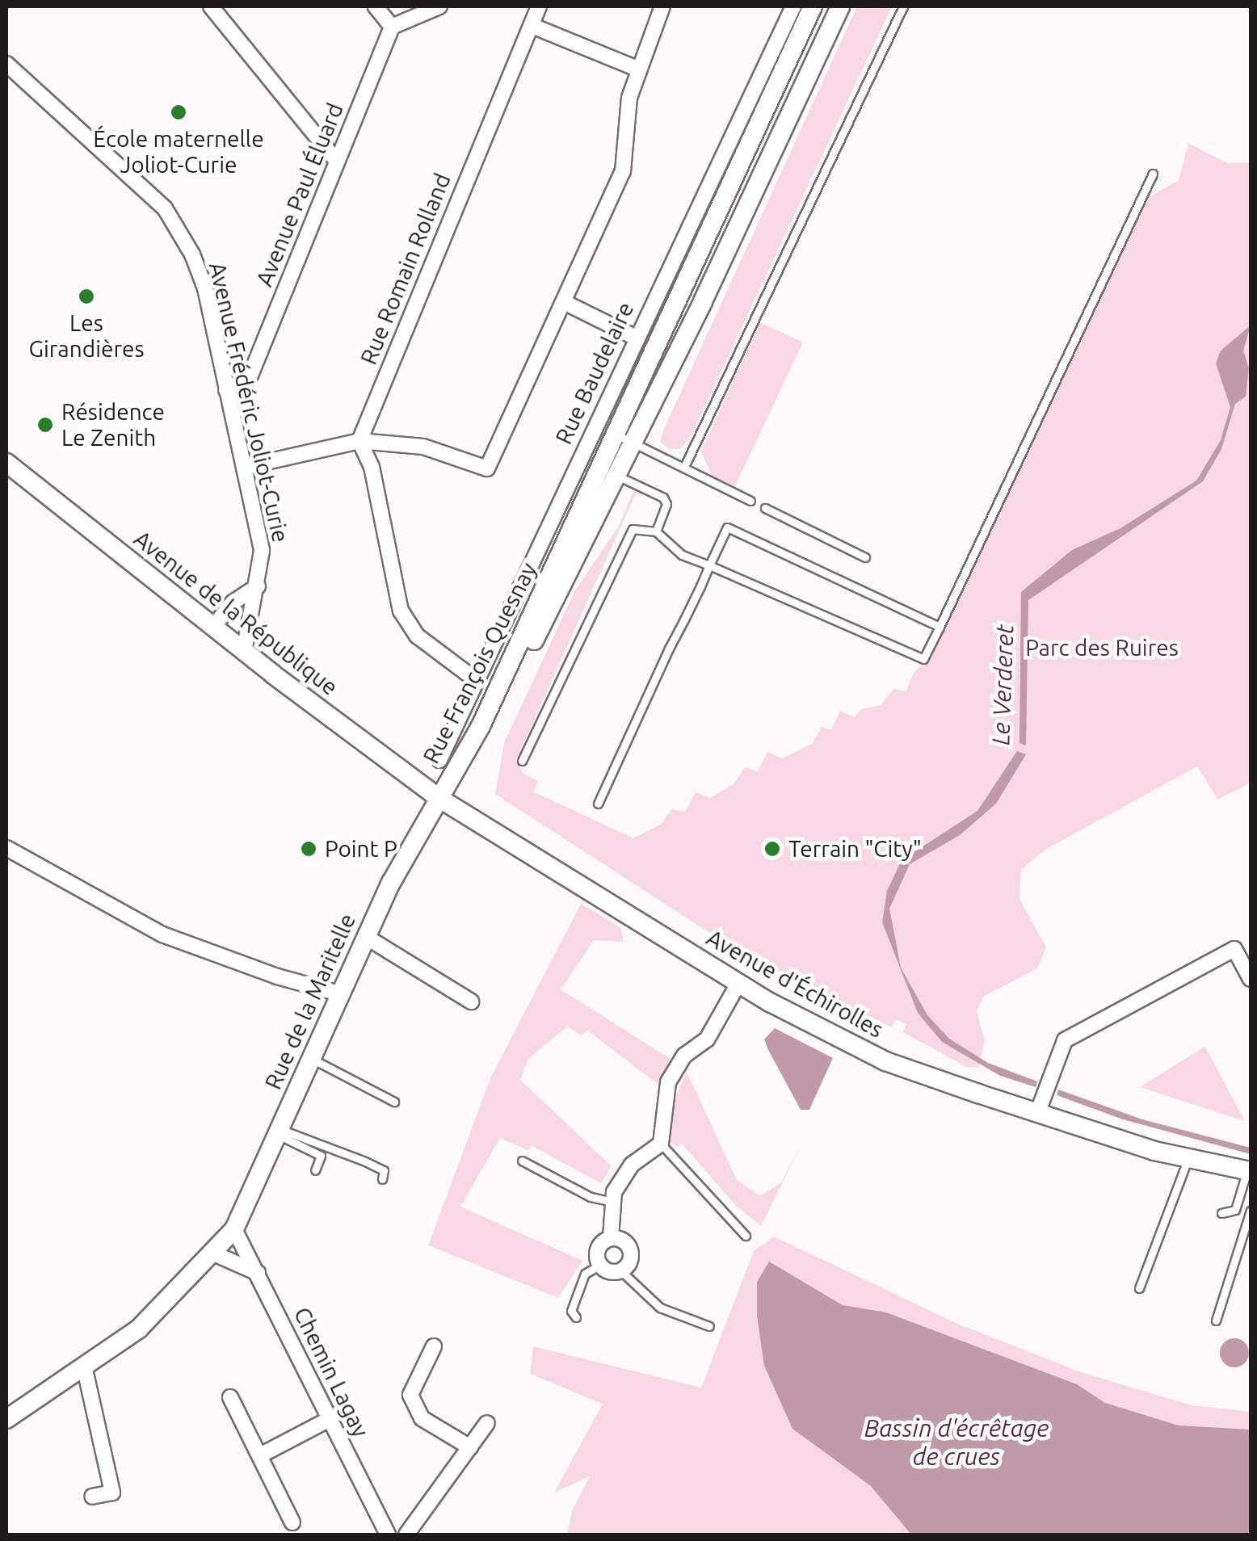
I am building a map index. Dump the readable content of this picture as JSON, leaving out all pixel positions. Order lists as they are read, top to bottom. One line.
{"streets":{"street":["Avenue Paul Éluard","Rue Romain Rolland","Rue Baudelaire","Avenue Frédéric Joliot-Curie","Avenue de la République","Rue François Quesnay","Avenue d'Échirolles","Rue de la Maritelle","Chemin Lagay"]},"crossings":[["Avenue Paul Éluard","Avenue Frédéric Joliot-Curie"],["Avenue Frédéric Joliot-Curie","Avenue de la République"],["Avenue de la République","Rue François Quesnay"],["Avenue de la République","Avenue d'Échirolles"],["Avenue de la République","Rue de la Maritelle"],["Rue François Quesnay","Avenue d'Échirolles"],["Rue François Quesnay","Rue de la Maritelle"],["Avenue d'Échirolles","Rue de la Maritelle"],["Rue de la Maritelle","Chemin Lagay"]],"water":["Le Verderet","Bassin d'écrêtage de crues"],"parks":["Parc des Ruires"],"places":["École maternelle Joliot-Curie","Les Girandières","Résidence Le Zenith","Point P","Terrain \"City\""]}
